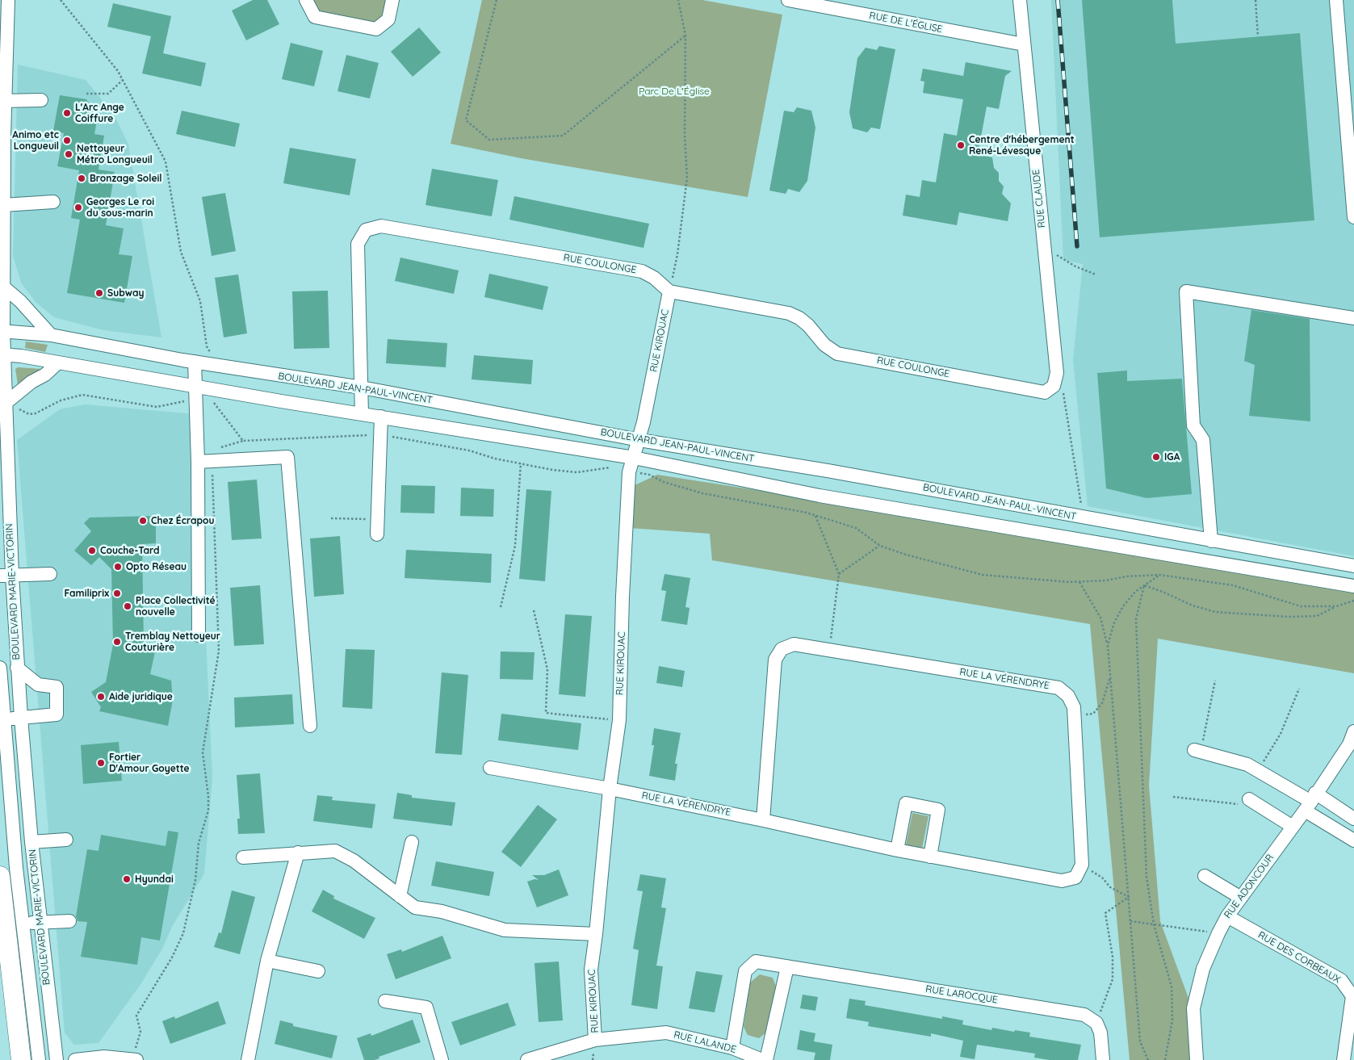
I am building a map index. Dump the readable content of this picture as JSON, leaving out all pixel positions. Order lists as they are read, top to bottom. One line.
{"streets":{"street":["RUE DE L'ÉGLISE","RUE CLAUDE","RUE COULONGE","RUE KIROUAC","BOULEVARD JEAN-PAUL-VINCENT","BOULEVARD MARIE-VICTORIN","RUE LA VÉRENDRYE","RUE ADONCOUR","RUE DES CORBEAUX","RUE LAROCQUE","RUE LALANDE"]},"crossings":[["RUE DE L'ÉGLISE","RUE CLAUDE"],["RUE CLAUDE","RUE COULONGE"],["RUE COULONGE","RUE KIROUAC"],["RUE COULONGE","BOULEVARD JEAN-PAUL-VINCENT"],["RUE KIROUAC","BOULEVARD JEAN-PAUL-VINCENT"],["RUE KIROUAC","RUE LA VÉRENDRYE"],["RUE KIROUAC","RUE LALANDE"],["BOULEVARD JEAN-PAUL-VINCENT","BOULEVARD MARIE-VICTORIN"],["RUE ADONCOUR","RUE DES CORBEAUX"],["RUE LAROCQUE","RUE LALANDE"]],"parks":["Parc De L'Église"],"places":["L'Arc Ange Coiffure","Animo etc Longueuil","Centre d'hébergement René-Lévesque","Nettoyeur Métro Longueuil","Bronzage Soleil","Georges Le roi du sous-marin","Subway","IGA","Chez Écrapou","Couche-Tard","Opto Réseau","Familiprix","Place Collectivité nouvelle","Tremblay Nettoyeur Couturière","Aide juridique","Fortier D'Amour Goyette","Hyundai"]}
